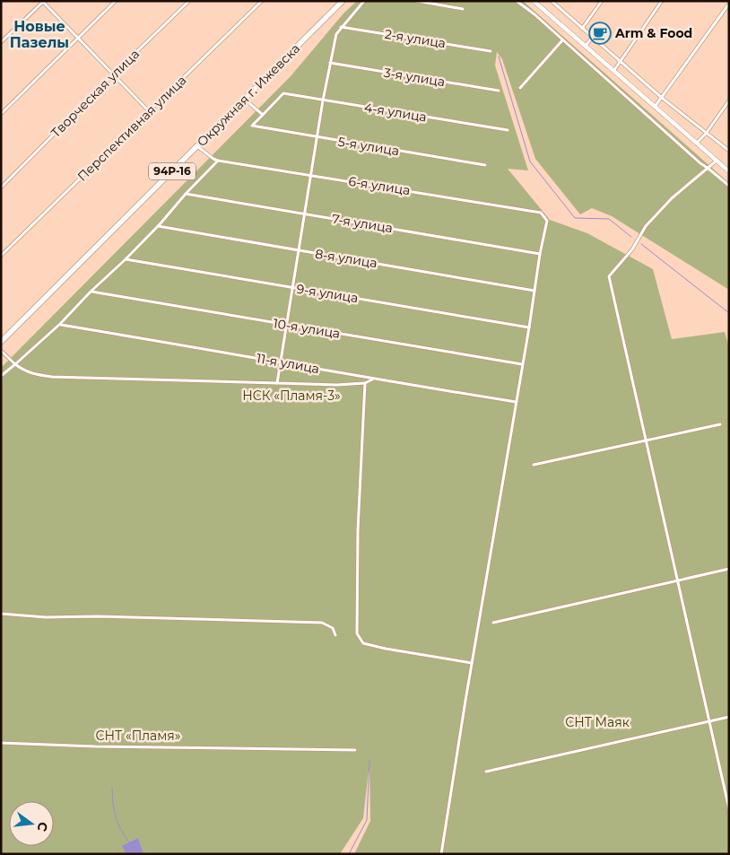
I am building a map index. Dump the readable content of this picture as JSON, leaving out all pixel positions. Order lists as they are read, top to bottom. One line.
{"streets":{"main road":["Окружная г. Ижевска","94Р-16"],"street":["2-я улица","3-я улица","Творческая улица","4-я улица","Перспективная улица","5-я улица","6-я улица","7-я улица","8-я улица","9-я улица","10-я улица","11-я улица"]},"crossings":[["4-я улица","5-я улица"],["6-я улица","7-я улица"]],"districts":["Новые Пазелы"],"parks":["НСК «Пламя-3»","СНТ Маяк","СНТ «Пламя»"],"places":{"cafe":["Arm & Food"]},"north":"right"}
